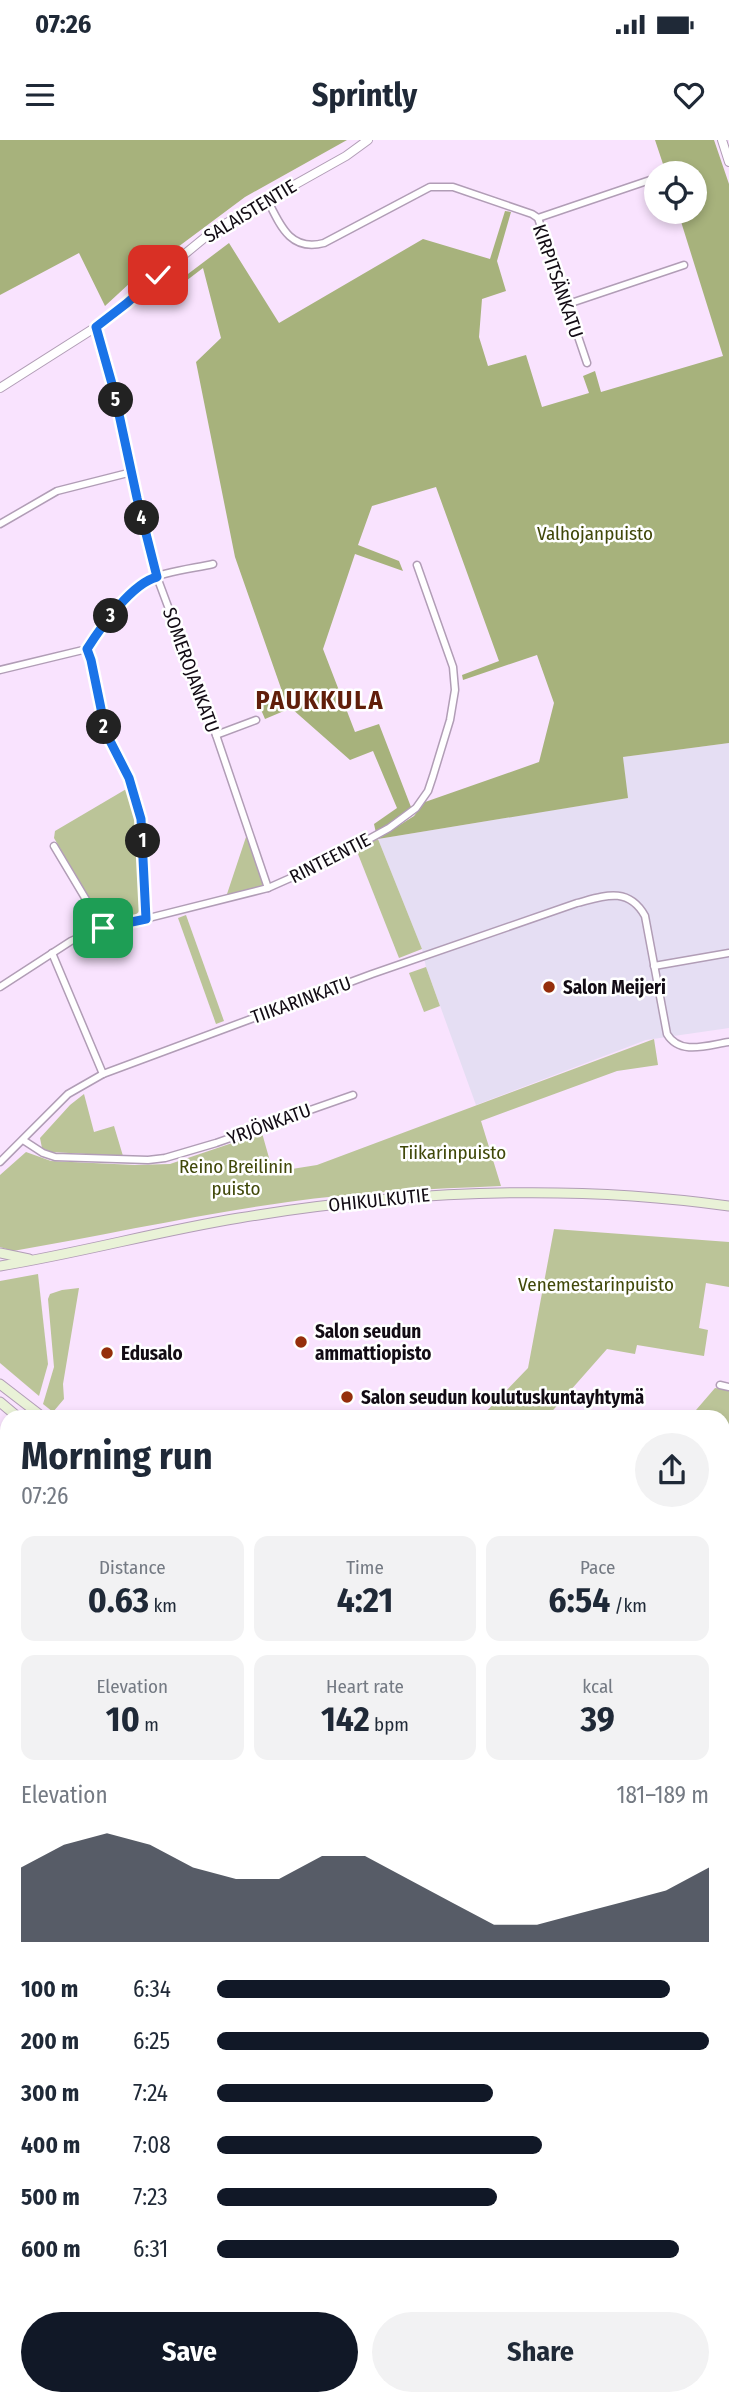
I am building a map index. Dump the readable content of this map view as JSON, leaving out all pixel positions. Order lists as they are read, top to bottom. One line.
{"streets":{"main road":["OHIKULKUTIE"],"street":["SALAISTENTIE","KIRPITSÄNKATU","SOMEROJANKATU","RINTEENTIE","TIIKARINKATU","YRJÖNKATU"]},"crossings":[["SALAISTENTIE","KIRPITSÄNKATU"],["SALAISTENTIE","SOMEROJANKATU"],["SOMEROJANKATU","RINTEENTIE"],["TIIKARINKATU","YRJÖNKATU"]],"districts":["PAUKKULA"],"parks":["Valhojanpuisto","Tiikarinpuisto","Reino Breilinin puisto","Venemestarinpuisto"],"places":["Salon Meijeri","Salon seudun ammattiopisto","Edusalo","Salon seudun koulutuskuntayhtymä"],"page":{"status":"07:26","header":"Sprintly","pins":["5","4","3","2","1"],"heading":["Morning run","07:26"],"stats":[["Distance","0.63 km"],["Time","4:21"],["Pace","6:54 /km"],["Elevation","10 m"],["Heart rate","142 bpm"],["kcal","39"]],"chart":["Elevation","181–189 m"],"list":[{"name":"100 m","note":"6:34"},{"name":"200 m","note":"6:25"},{"name":"300 m","note":"7:24"},{"name":"400 m","note":"7:08"},{"name":"500 m","note":"7:23"},{"name":"600 m","note":"6:31"}],"buttons":["Save","Share"]}}
